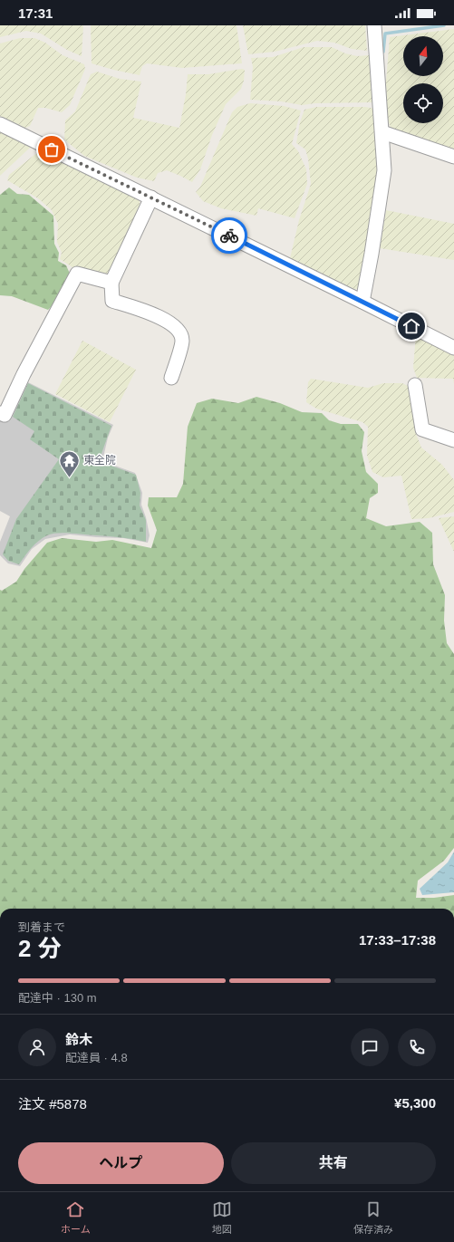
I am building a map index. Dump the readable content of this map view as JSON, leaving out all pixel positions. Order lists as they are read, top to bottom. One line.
{"places":{"temple":["東全院"]},"north":"top","page":{"status":"17:31","heading":["2 分","到着まで","17:33–17:38"],"panel":["鈴木","配達員 · 4.8","注文 #5878","¥5,300"],"bar":"配達中 · 130 m","buttons":["ヘルプ","共有"],"tabs":["ホーム","地図","保存済み"]}}
